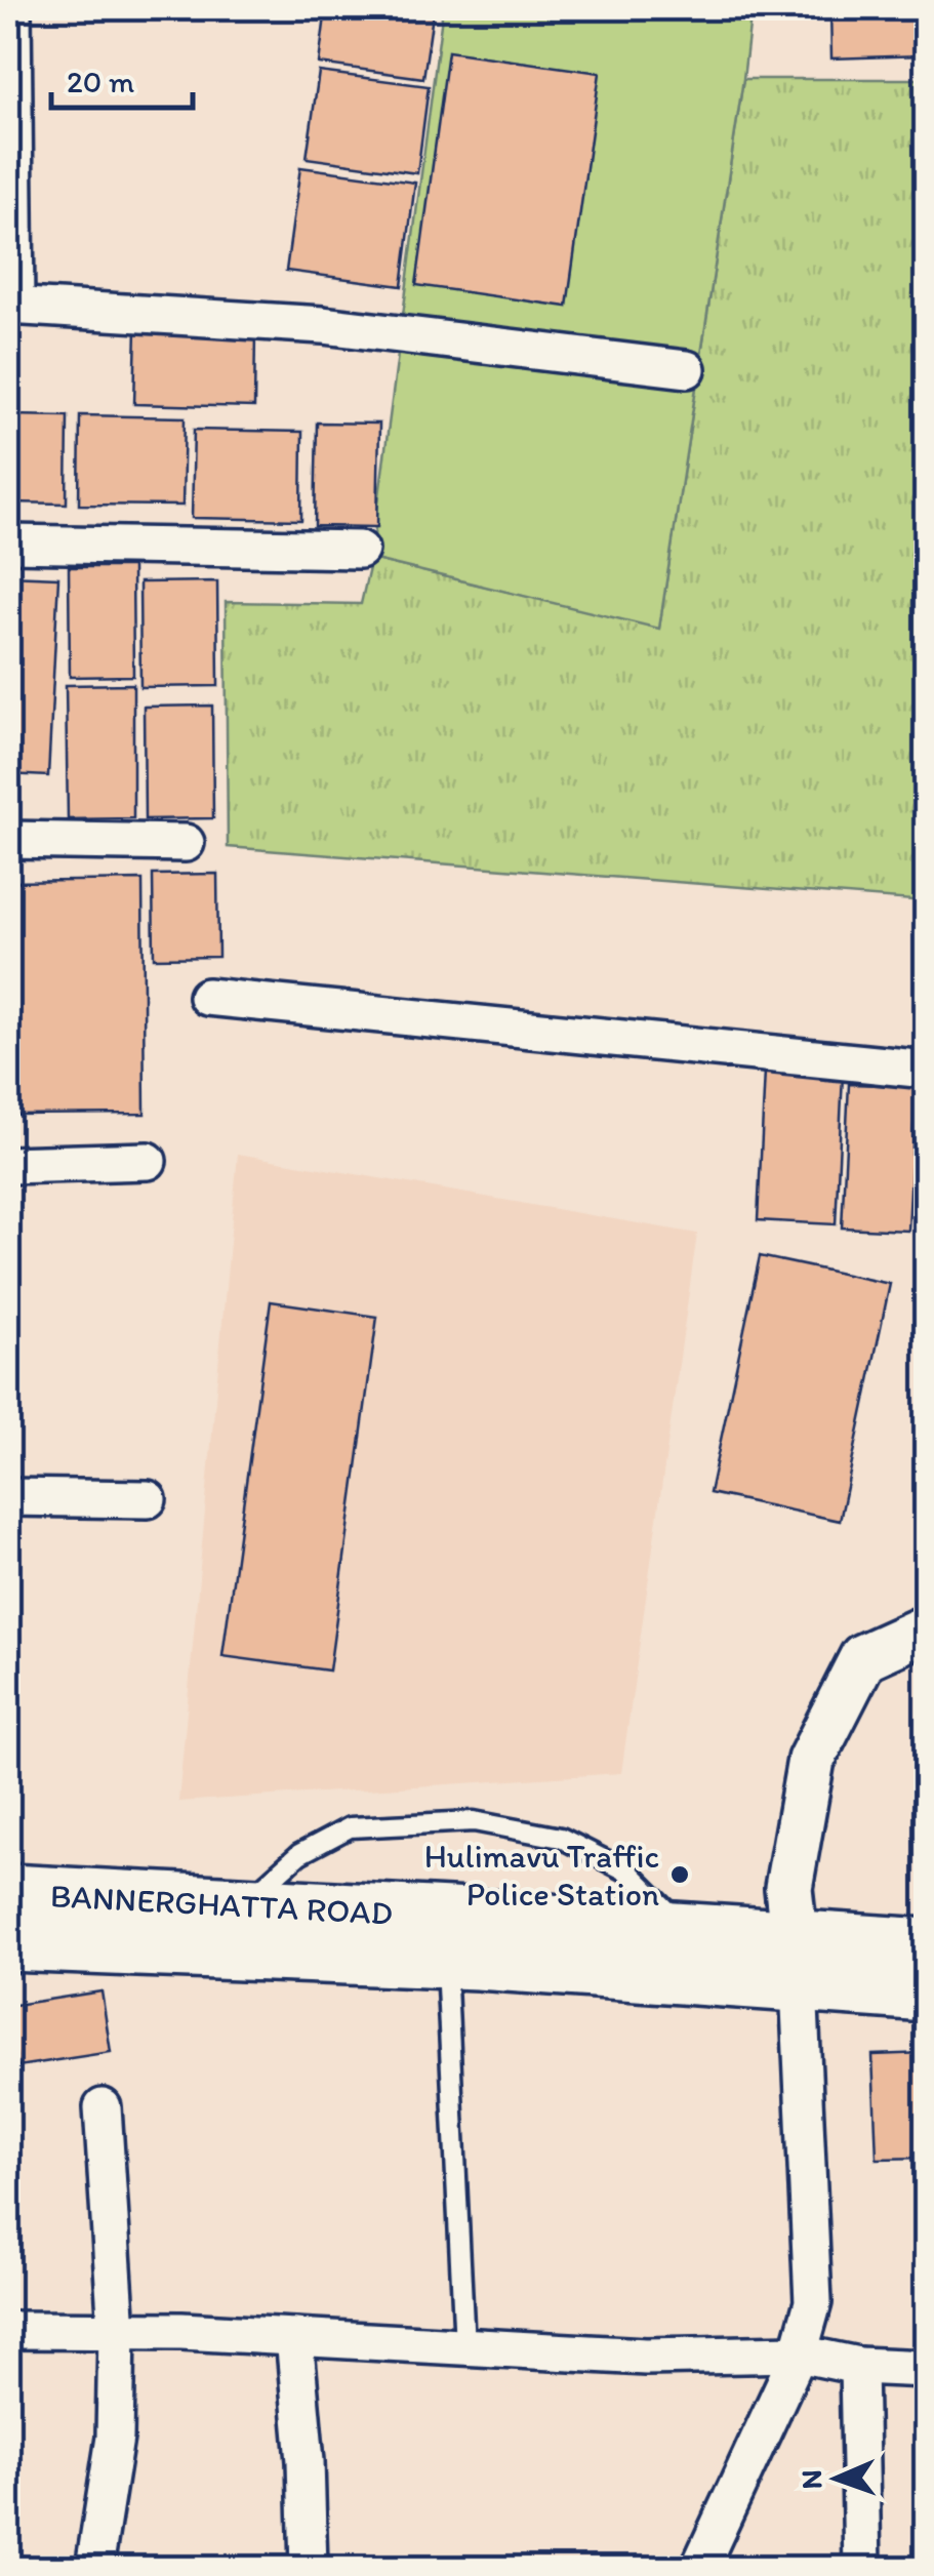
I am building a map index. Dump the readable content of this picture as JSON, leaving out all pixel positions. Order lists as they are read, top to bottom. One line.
{"streets":{"main road":["BANNERGHATTA ROAD"]},"places":["Hulimavu Traffic Police Station"],"scale_bar":"20 m","north":"left"}
